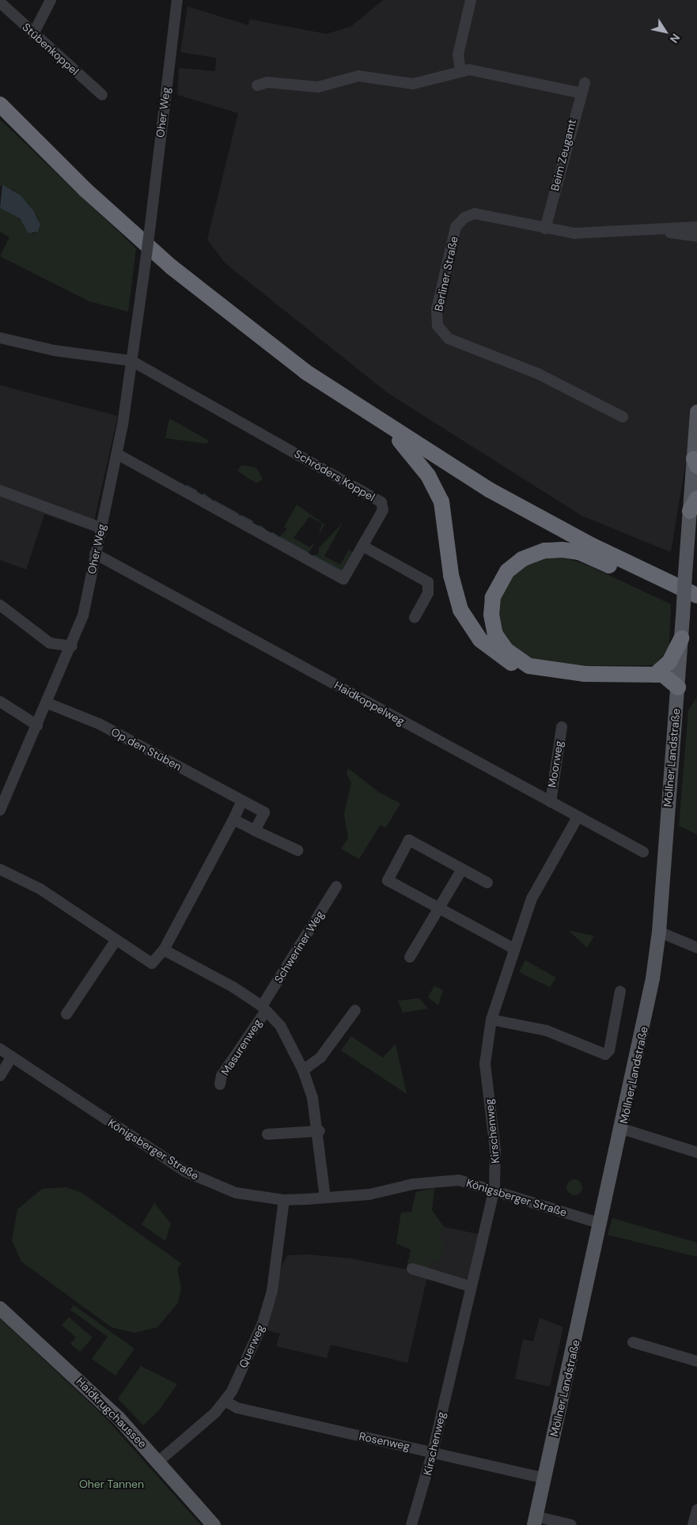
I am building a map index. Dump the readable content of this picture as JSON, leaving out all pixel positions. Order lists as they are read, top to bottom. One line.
{"streets":{"main road":["Möllner Landstraße","Haidkrugchaussee"],"street":["Stübenkoppel","Oher Weg","Beim Zeugamt","Berliner Straße","Schröders Koppel","Haidkoppelweg","Op den Stüben","Moorweg","Schweriner Weg","Masurenweg","Kirschenweg","Königsberger Straße","Querweg","Rosenweg"]},"crossings":[["Oher Weg","Schröders Koppel"],["Oher Weg","Haidkoppelweg"],["Oher Weg","Op den Stüben"],["Beim Zeugamt","Berliner Straße"],["Haidkoppelweg","Moorweg"],["Haidkoppelweg","Kirschenweg"],["Möllner Landstraße","Königsberger Straße"],["Möllner Landstraße","Rosenweg"],["Schweriner Weg","Masurenweg"],["Kirschenweg","Königsberger Straße"],["Kirschenweg","Rosenweg"],["Königsberger Straße","Querweg"],["Querweg","Haidkrugchaussee"],["Querweg","Rosenweg"]],"parks":["Oher Tannen"],"north":"bottom right"}
